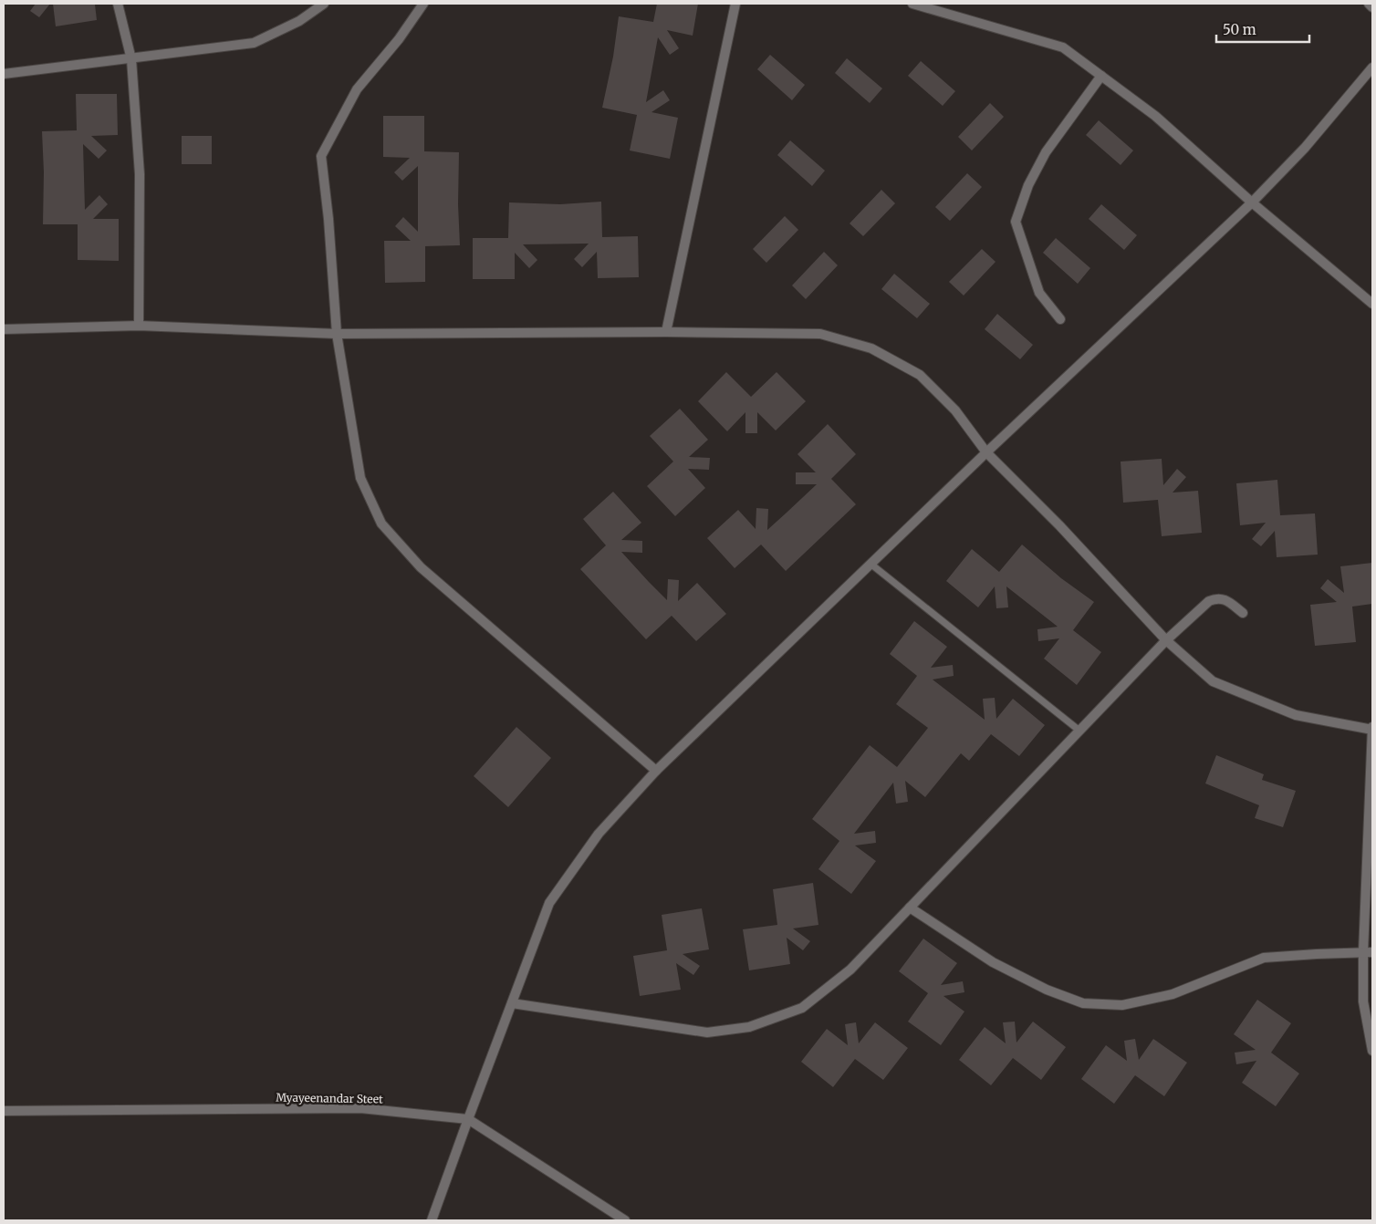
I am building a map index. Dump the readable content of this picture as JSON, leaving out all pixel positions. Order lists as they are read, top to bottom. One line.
{"streets":{"street":["Myayeenandar Steet"]},"scale_bar":"50 m"}
